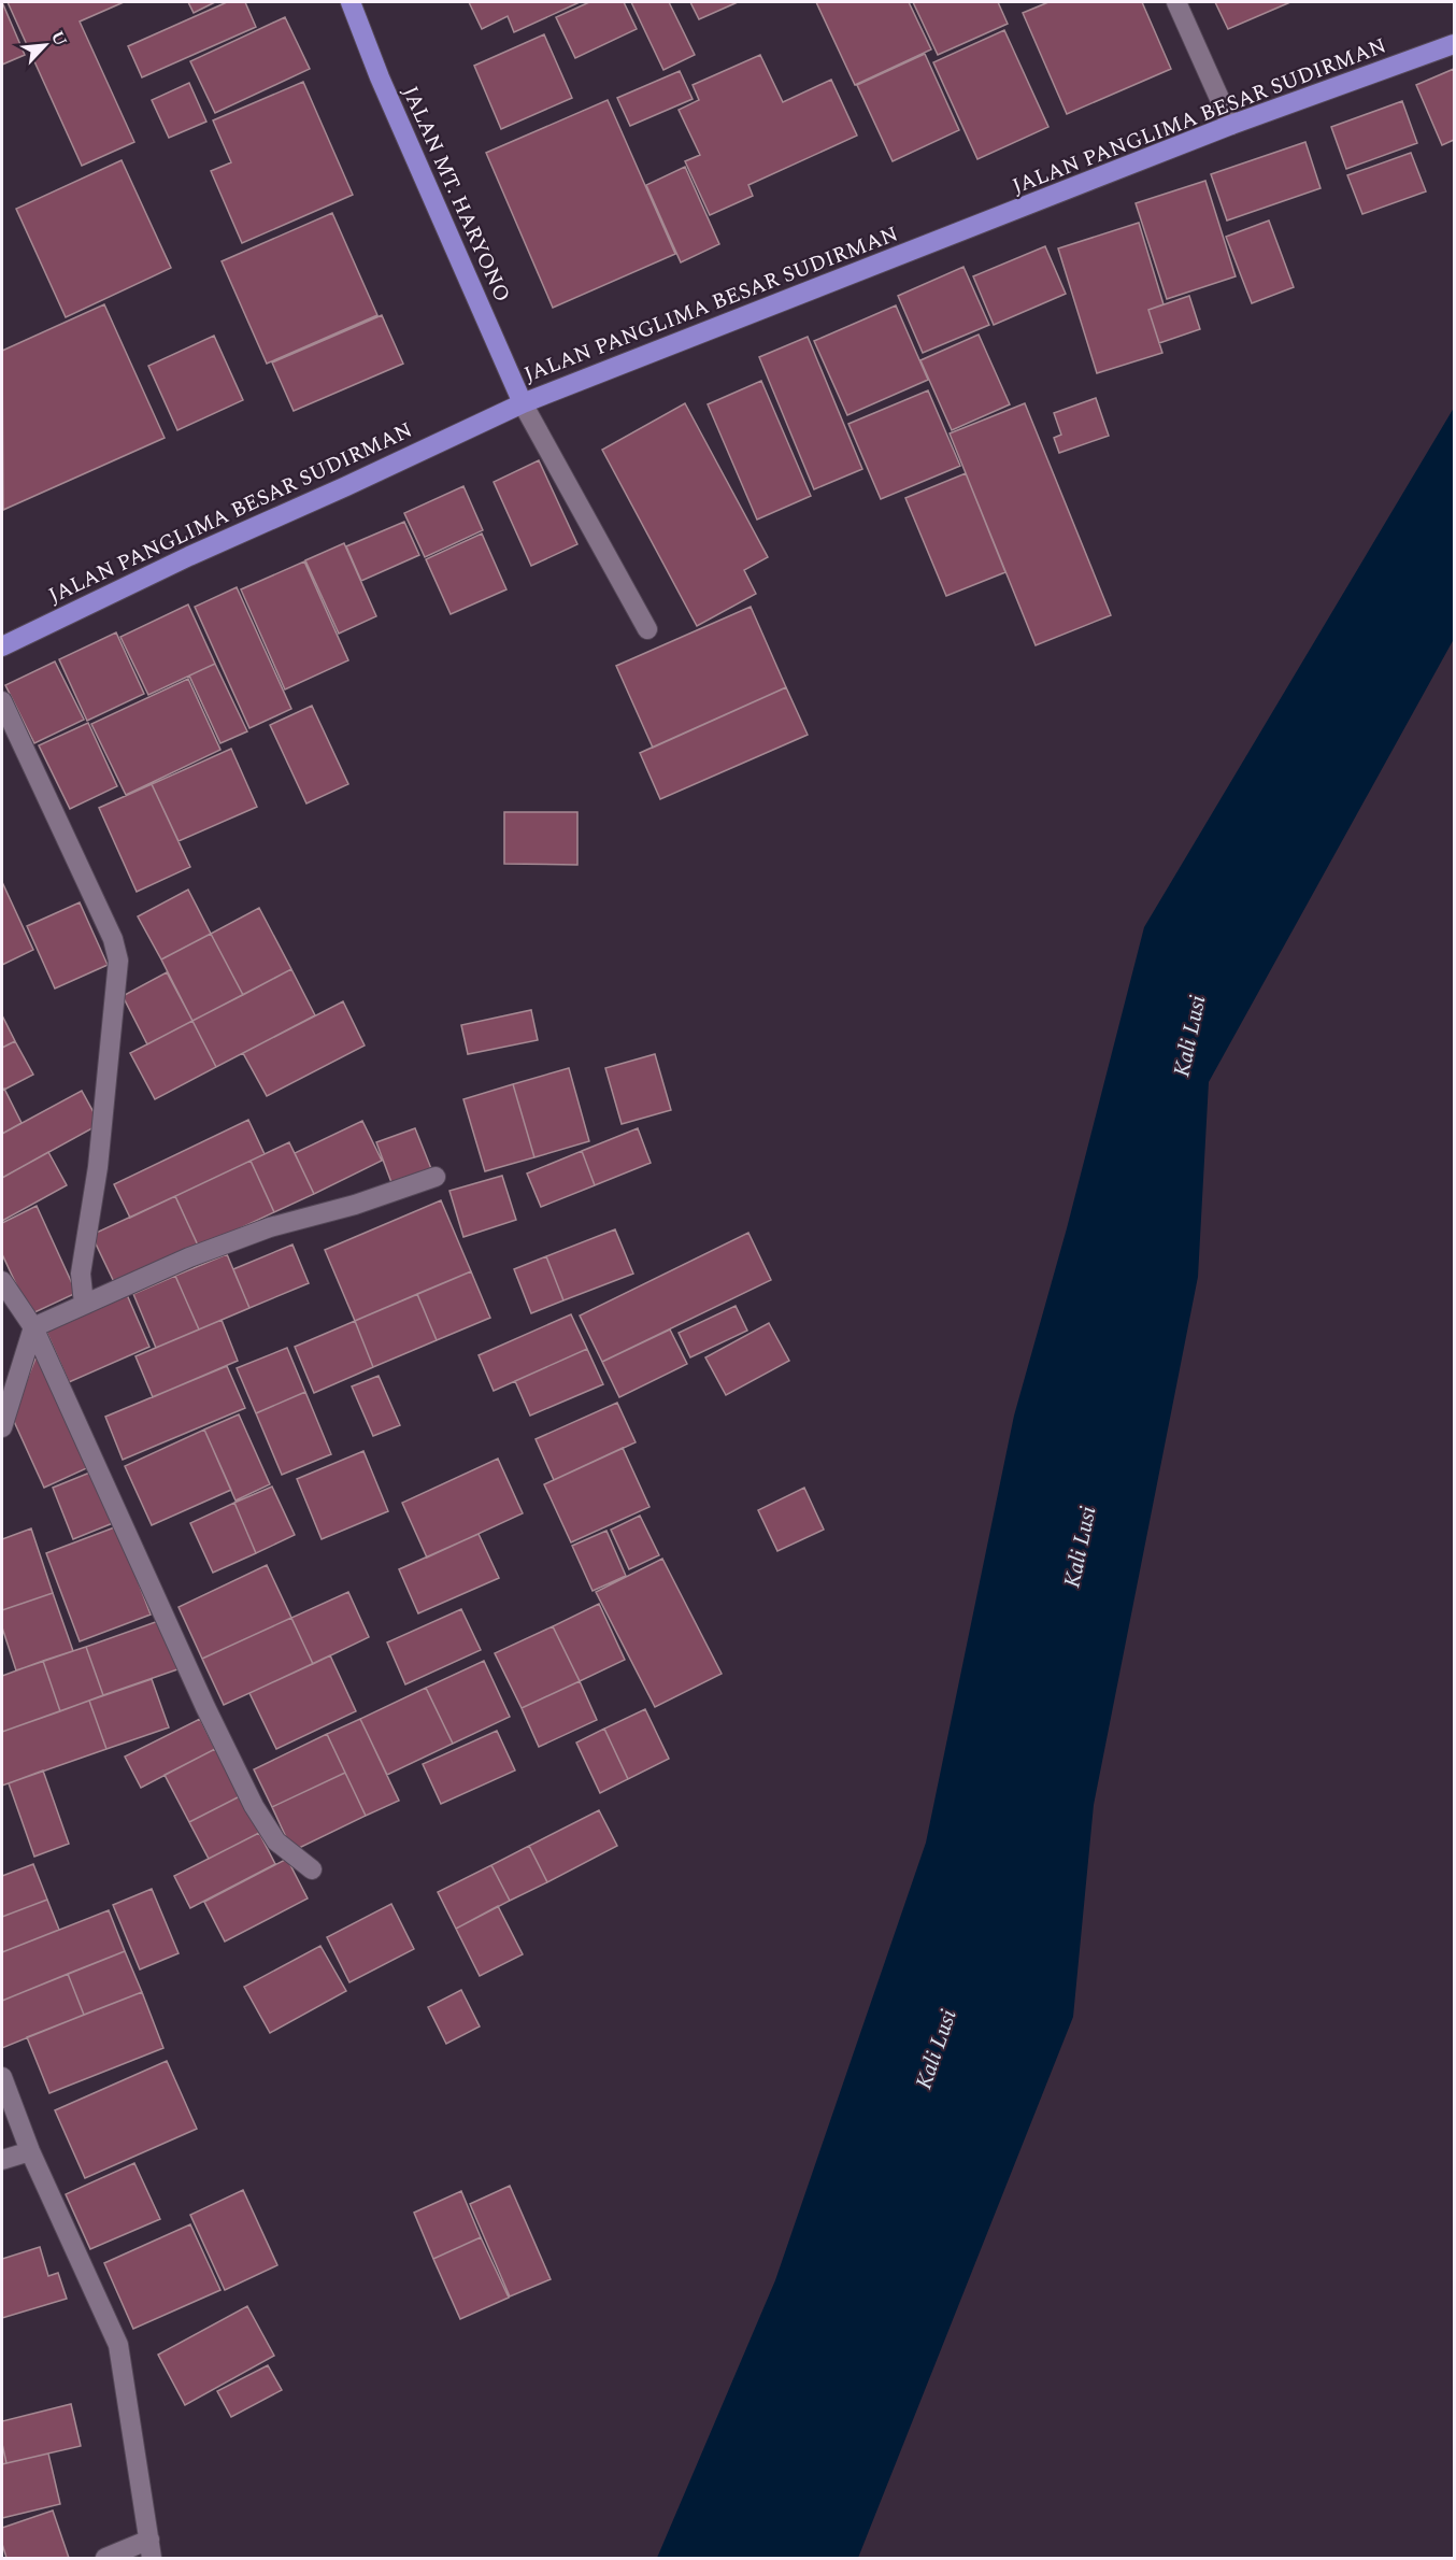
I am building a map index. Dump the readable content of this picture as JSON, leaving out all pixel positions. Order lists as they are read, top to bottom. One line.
{"streets":{"main road":["JALAN PANGLIMA BESAR SUDIRMAN","JALAN MT. HARYONO"]},"crossings":[["JALAN PANGLIMA BESAR SUDIRMAN","JALAN MT. HARYONO"]],"water":["Kali Lusi"],"north":"top right"}
